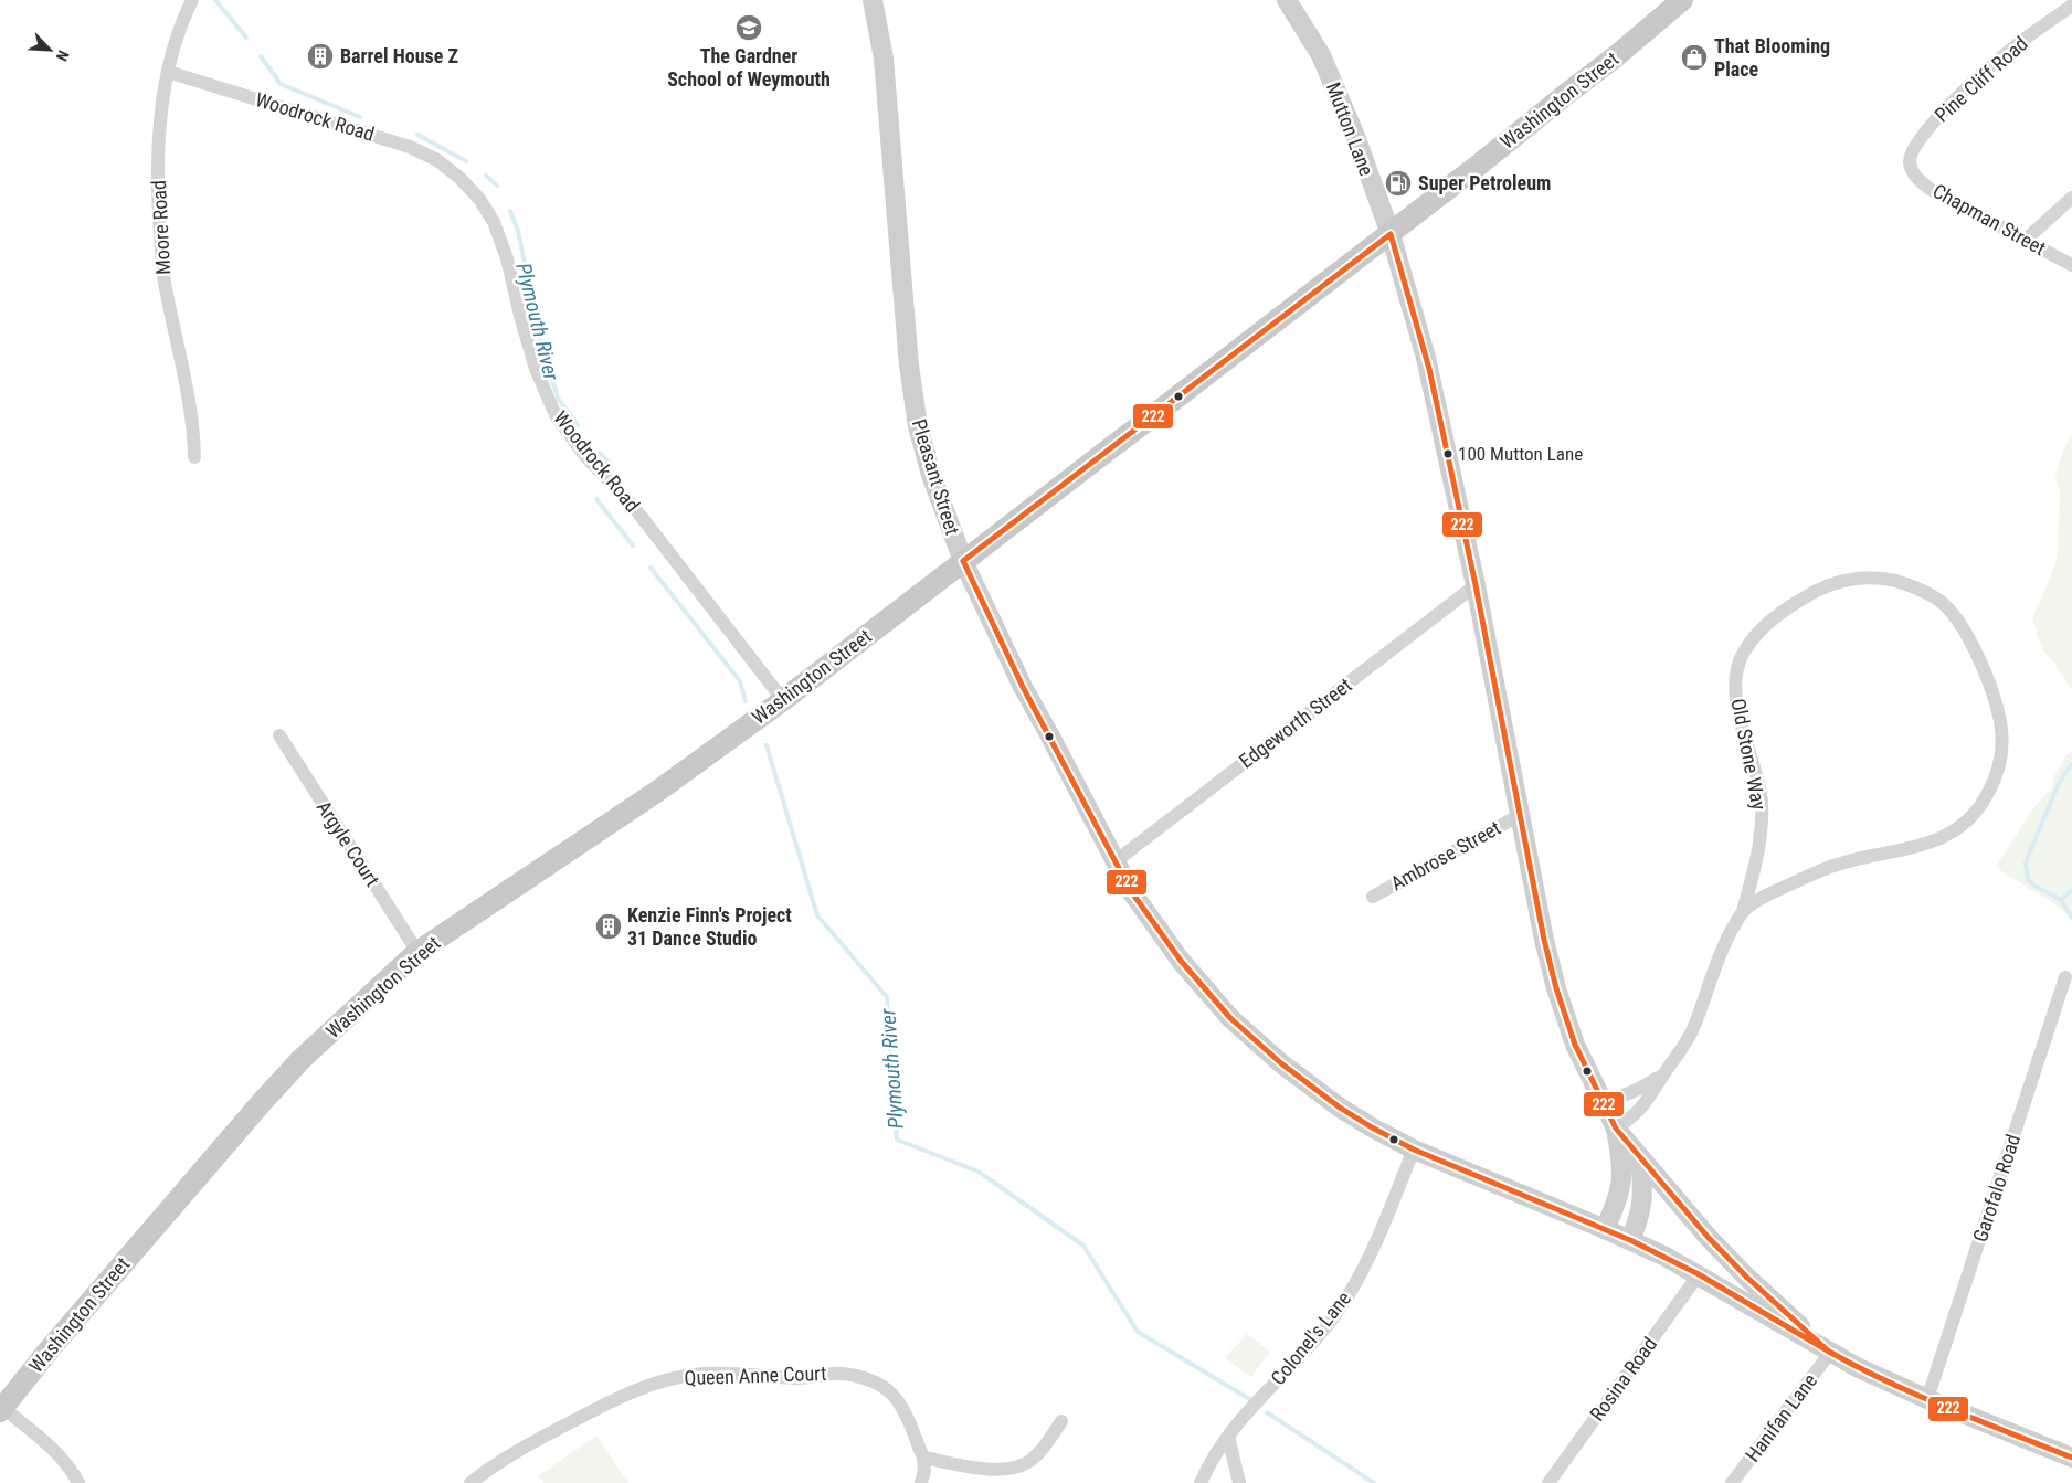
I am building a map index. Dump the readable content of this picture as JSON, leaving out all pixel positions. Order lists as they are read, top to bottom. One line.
{"streets":{"main road":["Washington Street","Mutton Lane","Pleasant Street"],"street":["Pine Cliff Road","Woodrock Road","Chapman Street","Moore Road","Edgeworth Street","Old Stone Way","Argyle Court","Ambrose Street","Garofalo Road","Colonel's Lane","Queen Anne Court","Rosina Road","Hanifan Lane"]},"crossings":[["Pine Cliff Road","Chapman Street"],["Washington Street","Woodrock Road"],["Washington Street","Mutton Lane"],["Washington Street","Pleasant Street"],["Washington Street","Argyle Court"],["Woodrock Road","Moore Road"],["Mutton Lane","Pleasant Street"],["Mutton Lane","Edgeworth Street"],["Mutton Lane","Old Stone Way"],["Mutton Lane","Ambrose Street"],["Mutton Lane","Hanifan Lane"],["Pleasant Street","Edgeworth Street"],["Pleasant Street","Garofalo Road"],["Pleasant Street","Colonel's Lane"],["Pleasant Street","Rosina Road"],["Pleasant Street","Hanifan Lane"]],"water":["Plymouth River"],"places":{"school or university":["The Gardner School of Weymouth"],"building":["Barrel House Z","Kenzie Finn's Project 31 Dance Studio"],"shop":["That Blooming Place"],"fuel station":["Super Petroleum"],"other":["100 Mutton Lane"]},"lines":["transit line 222"],"north":"bottom right"}
